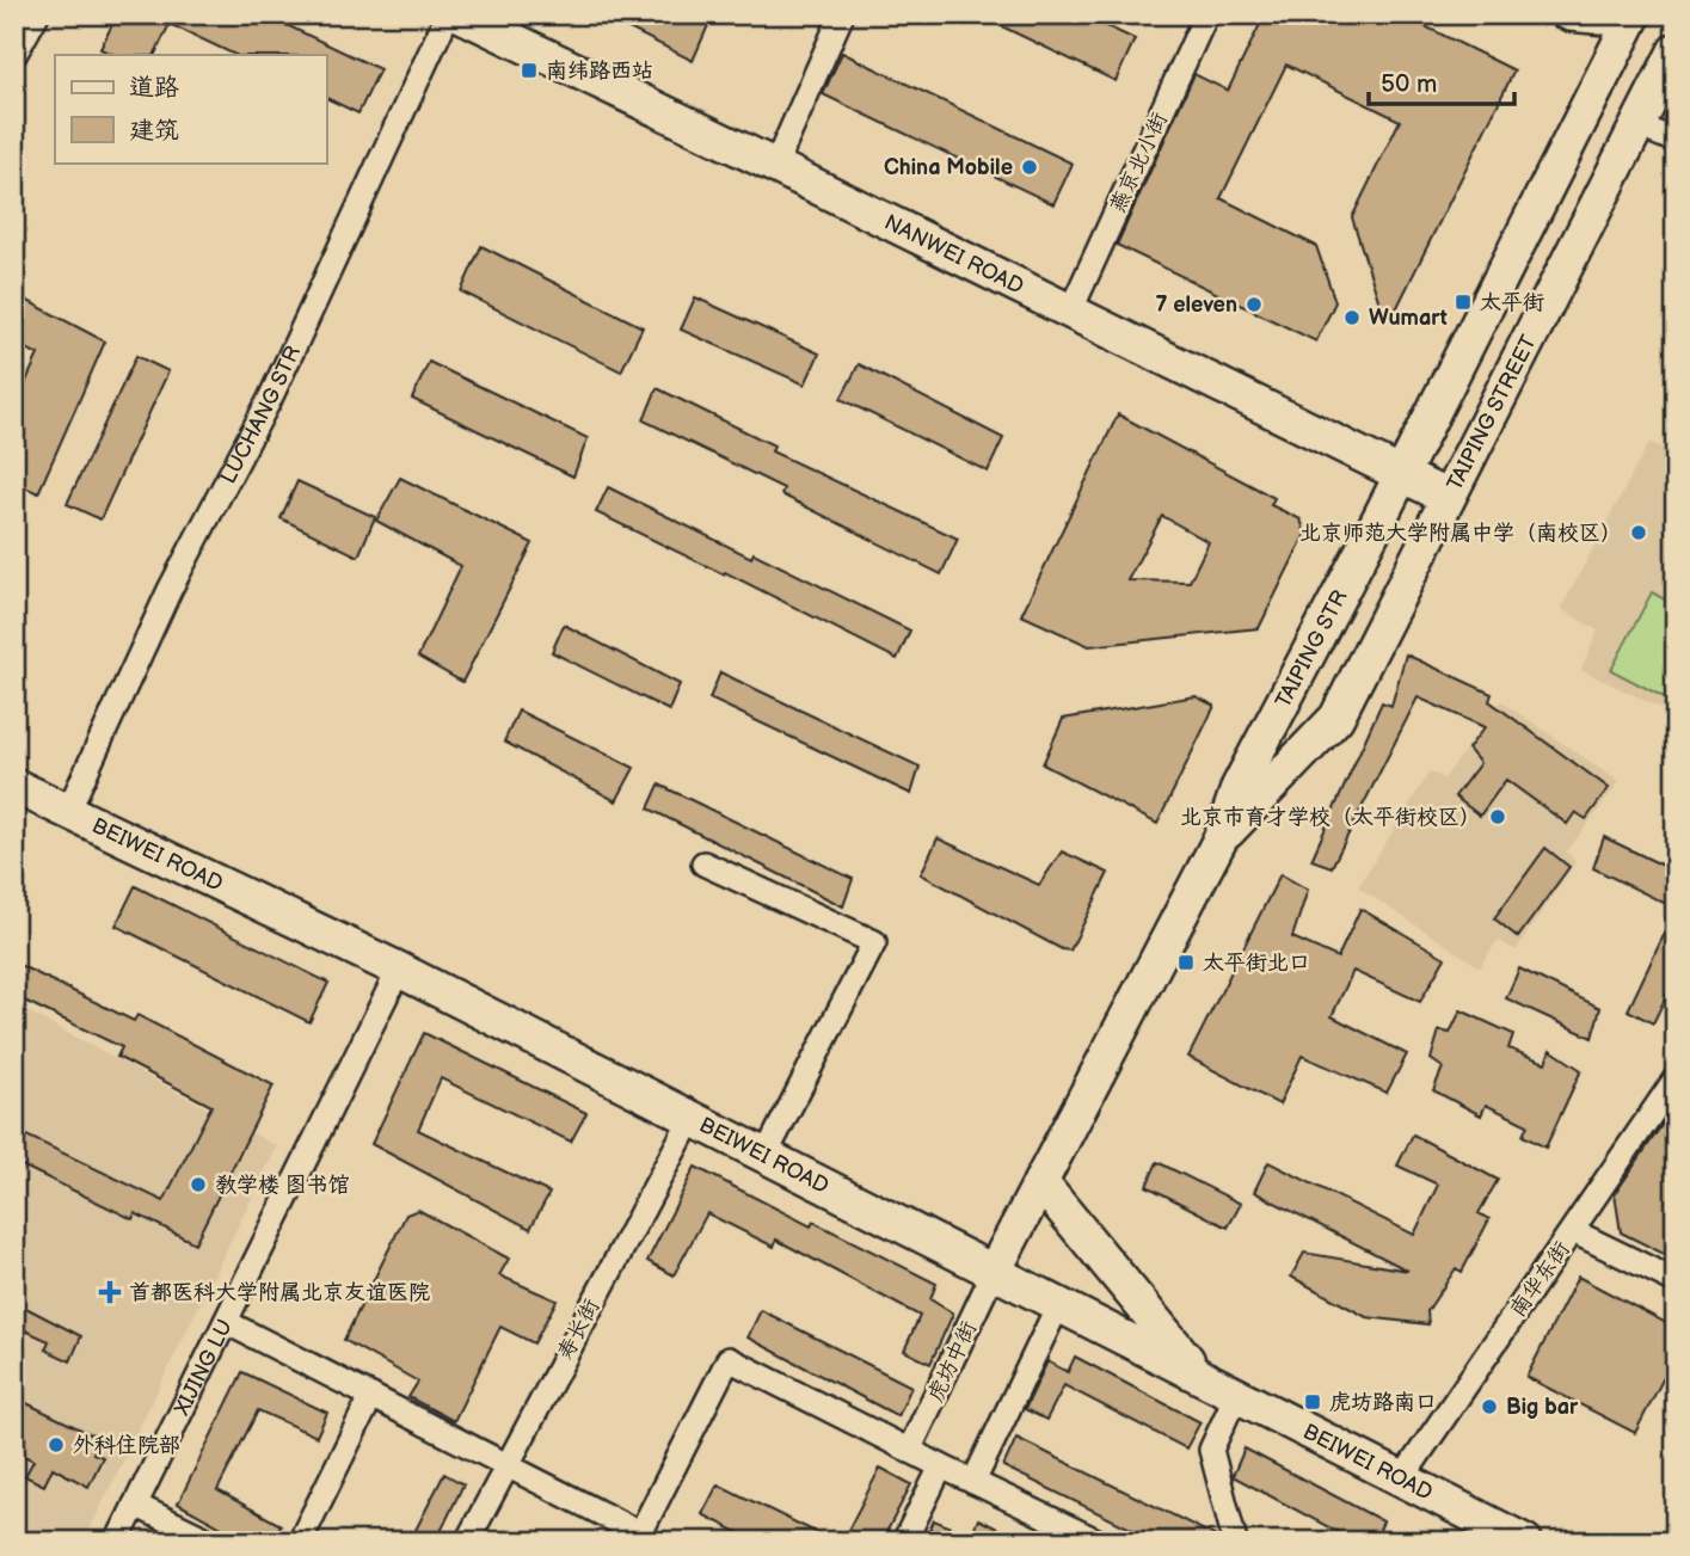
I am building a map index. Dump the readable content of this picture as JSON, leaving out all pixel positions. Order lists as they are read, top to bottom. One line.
{"streets":{"street":["燕京北小街","NANWEI ROAD","TAIPING STREET","LUCHANG STR","TAIPING STR","BEIWEI ROAD","南华东街","寿长街","虎坊中街","XIJING LU"]},"crossings":[["燕京北小街","NANWEI ROAD"],["NANWEI ROAD","TAIPING STREET"],["NANWEI ROAD","TAIPING STR"],["TAIPING STREET","TAIPING STR"],["LUCHANG STR","BEIWEI ROAD"],["TAIPING STR","BEIWEI ROAD"],["TAIPING STR","虎坊中街"],["BEIWEI ROAD","南华东街"],["BEIWEI ROAD","寿长街"],["BEIWEI ROAD","虎坊中街"],["BEIWEI ROAD","XIJING LU"]],"places":{"transit":["南纬路西站","太平街","太平街北口","虎坊路南口"],"other":["China Mobile","7 eleven","Wumart","北京师范大学附属中学（南校区）","北京市育才学校（太平街校区）","教学楼 图书馆","Big bar","外科住院部"],"health":["首都医科大学附属北京友谊医院"]},"legend":["道路","建筑"],"scale_bar":"50 m"}
